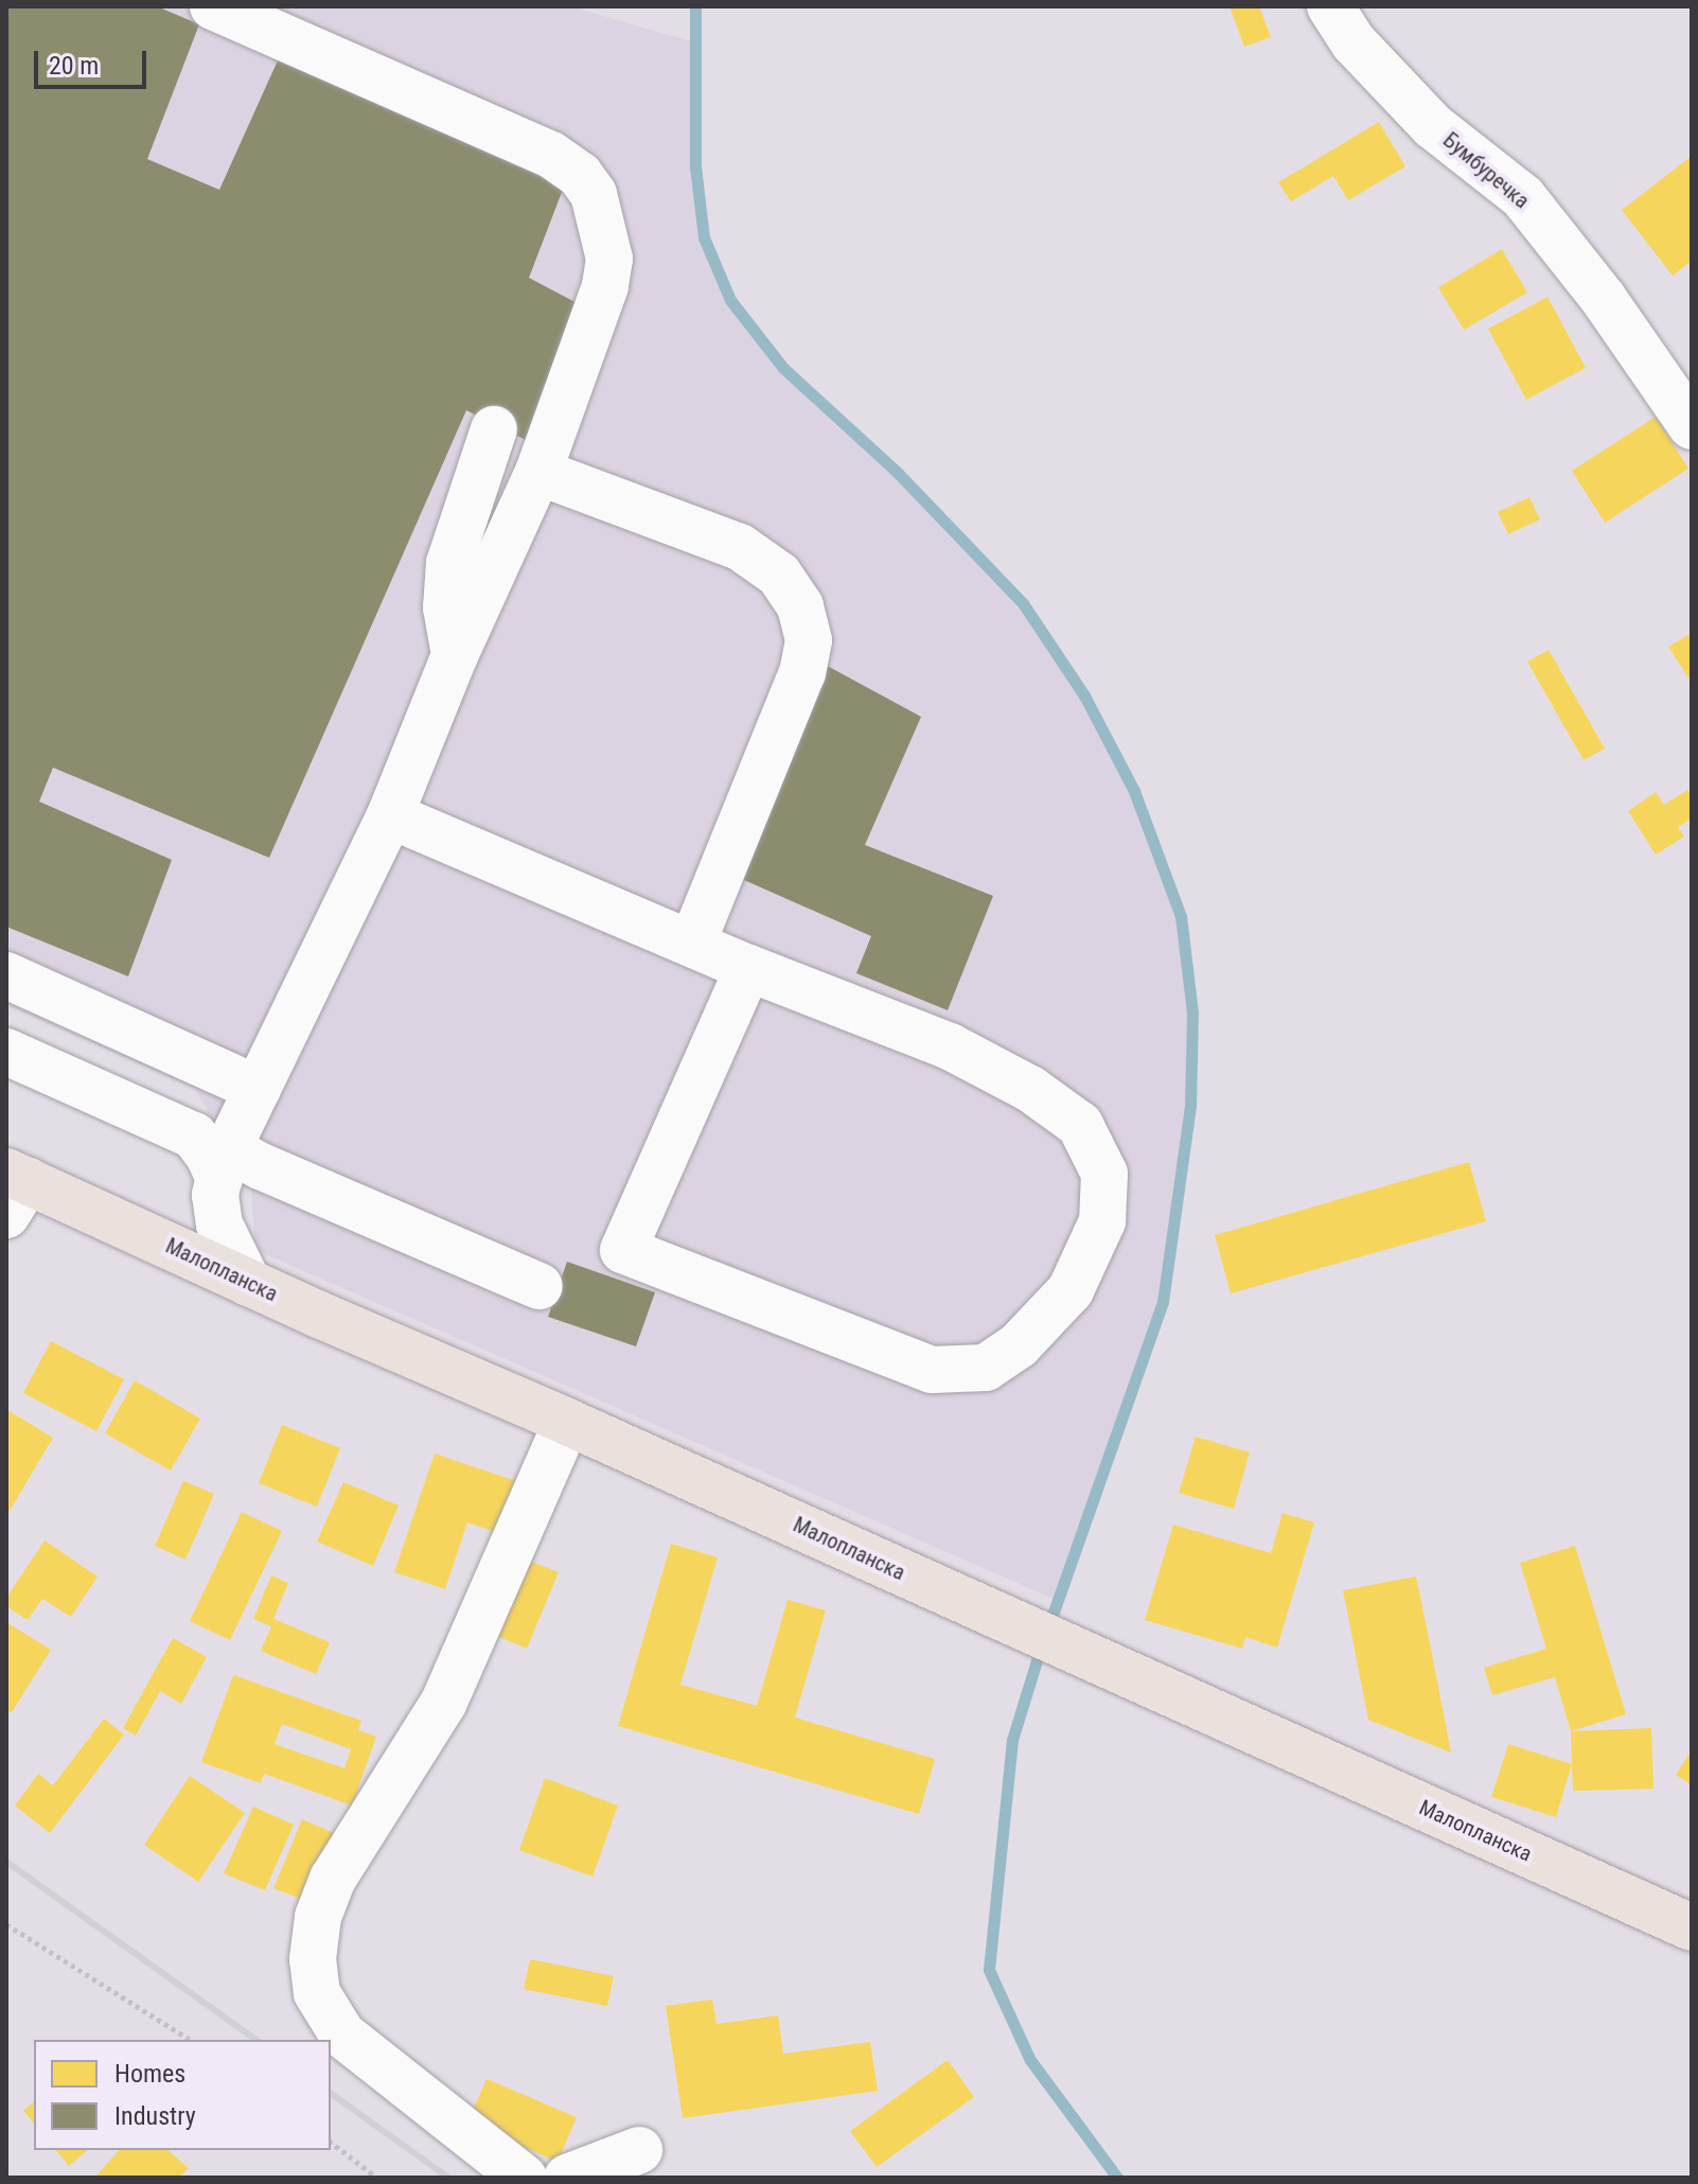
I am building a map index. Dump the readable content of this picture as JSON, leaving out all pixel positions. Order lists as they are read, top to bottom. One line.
{"streets":{"main road":["Малопланска"],"street":["Бумбуречка"]},"legend":["Homes","Industry"],"scale_bar":"20 m"}
